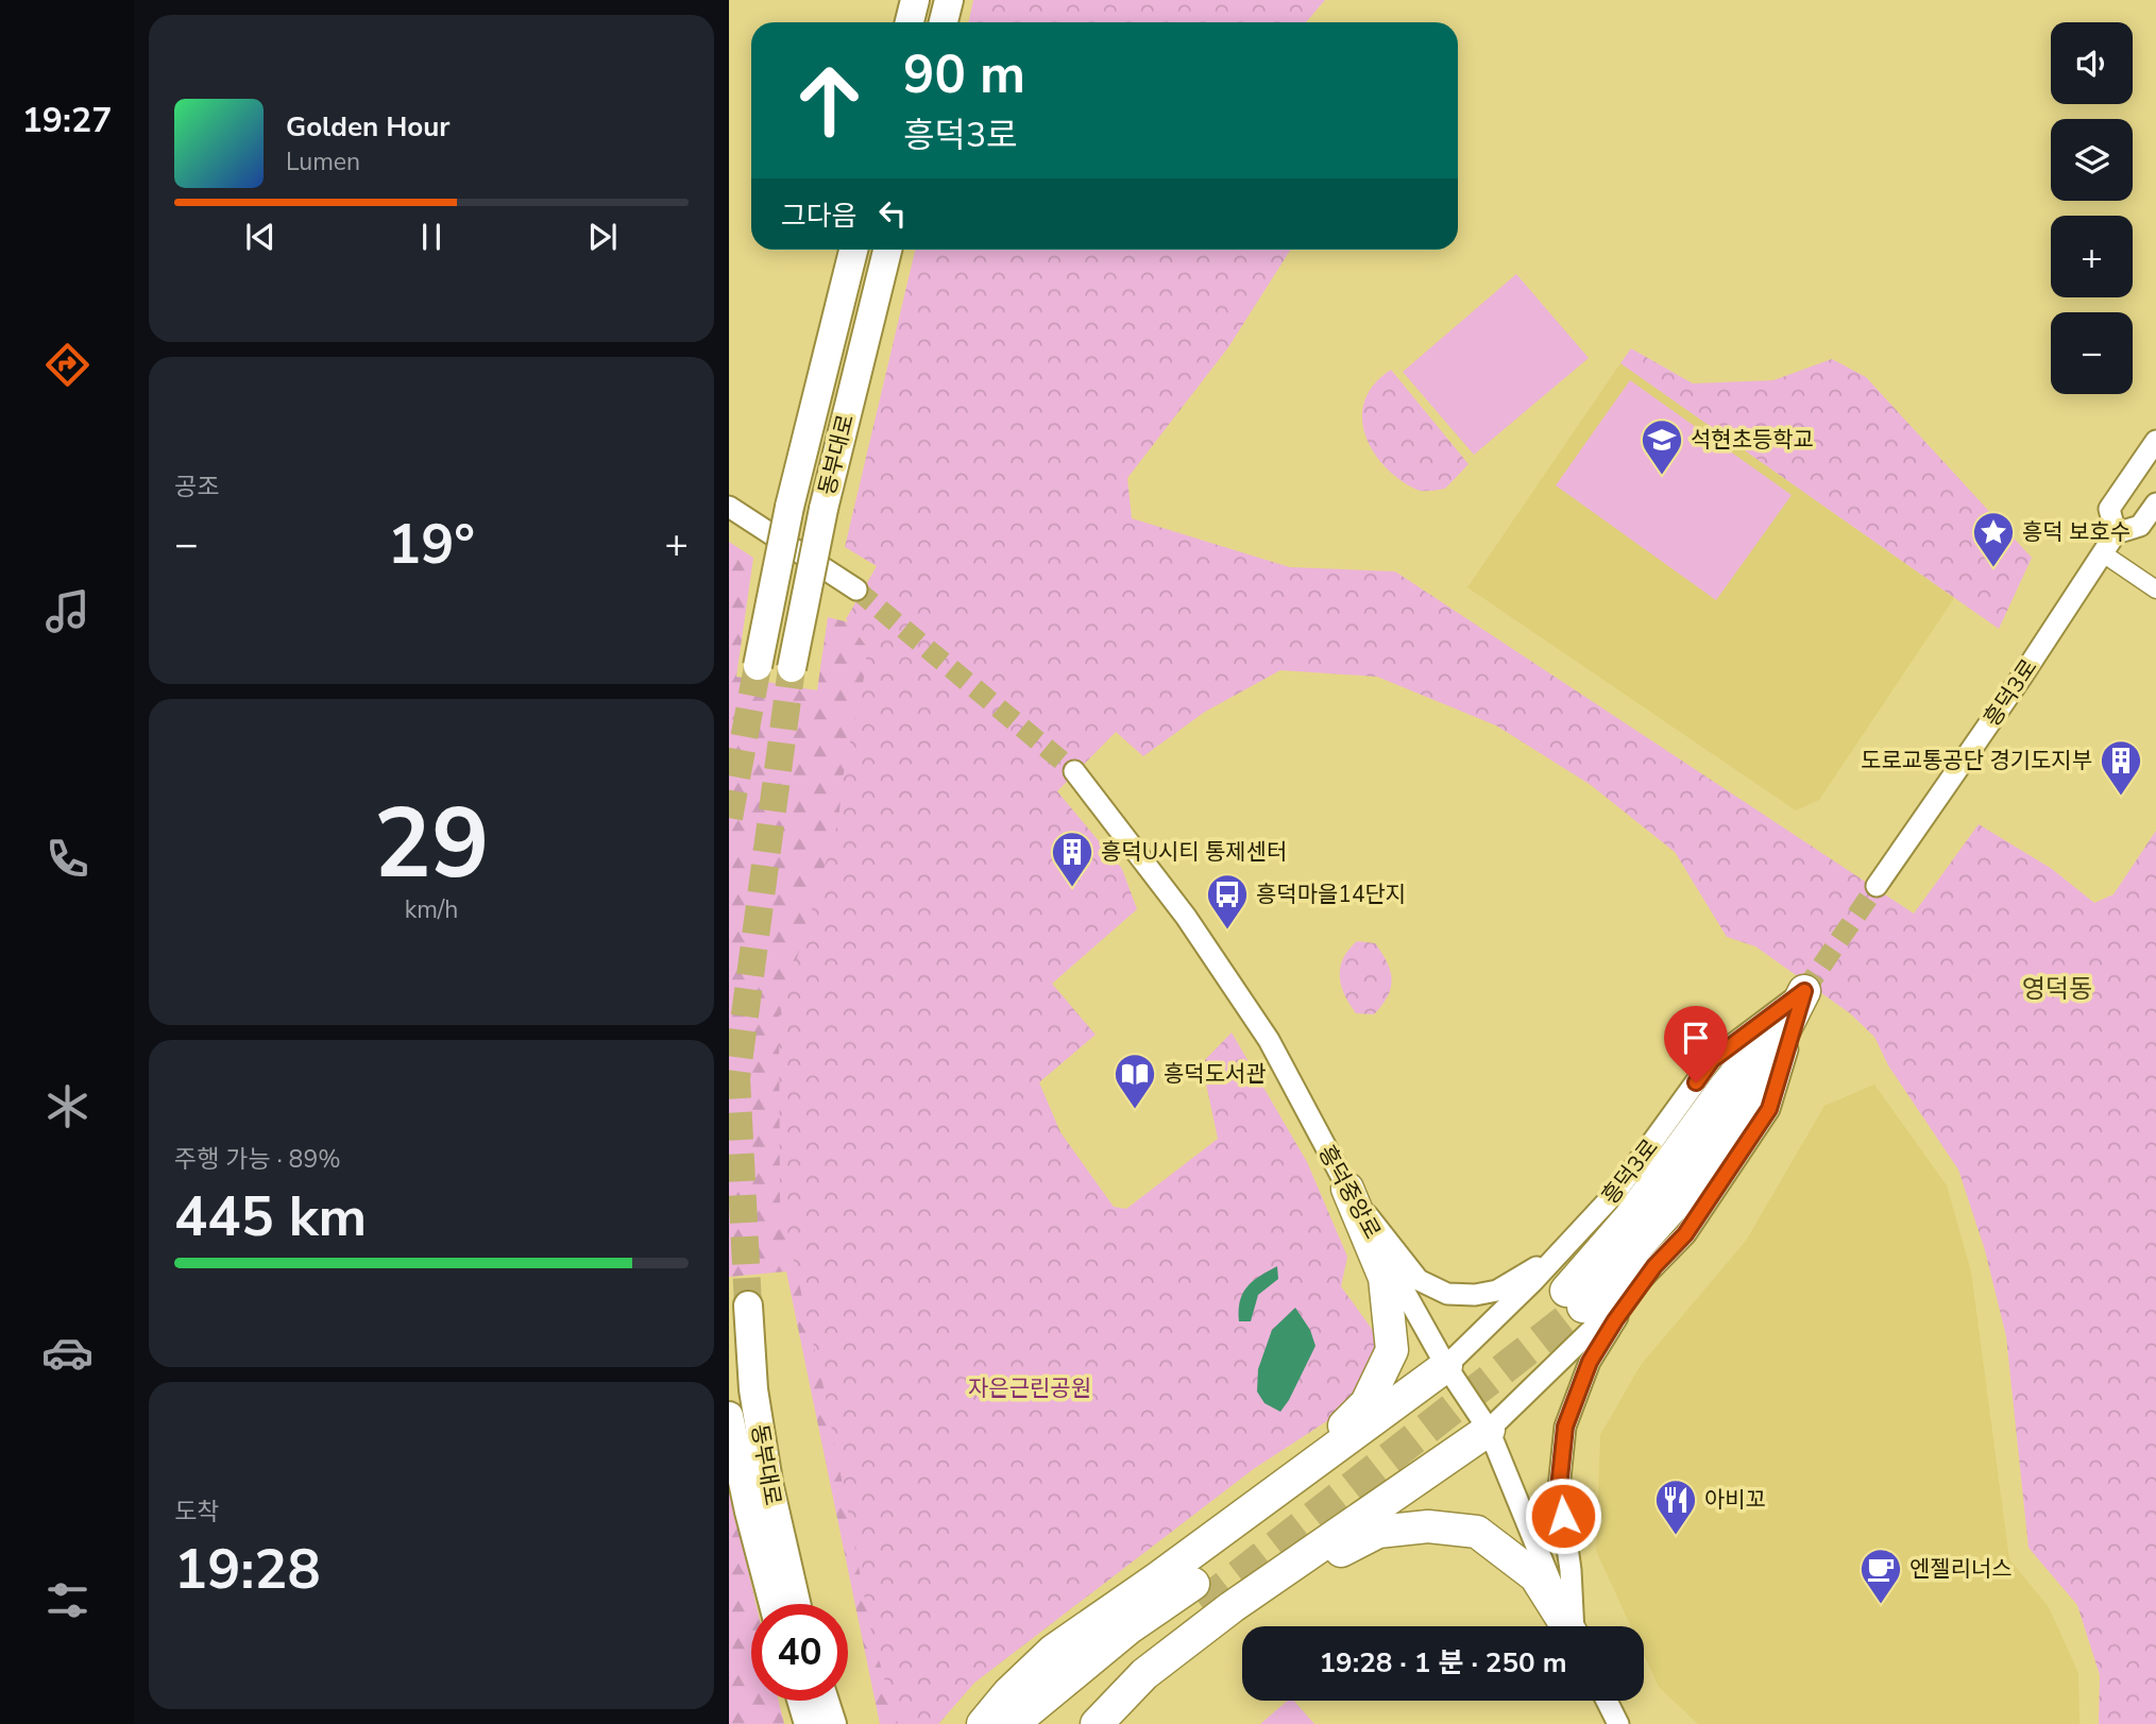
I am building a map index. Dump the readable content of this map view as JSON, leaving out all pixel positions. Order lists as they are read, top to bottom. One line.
{"streets":{"highway":["동부대로"],"street":["흥덕3로","흥덕중앙로"]},"crossings":[["흥덕3로","흥덕중앙로"]],"districts":["영덕동"],"parks":["자은근린공원"],"places":{"school or university":["석현초등학교"],"place":["흥덕 보호수"],"building":["도로교통공단 경기도지부","흥덕U시티 통제센터"],"bus stop":["흥덕마을14단지"],"library":["흥덕도서관"],"restaurant":["아비꼬"],"cafe":["엔젤리너스"]},"page":{"tabs":"19:27","map_buttons":["+","−"],"turn":["90 m","흥덕3로"],"song":["Golden Hour","Lumen"],"then":"그다음","tile":["공조",["29","km/h"],["주행 가능 · 89%","445 km"],["도착","19:28"]],"heat":["−","19°","+"],"limit":"40","trip":"19:28 · 1 분 · 250 m"}}
